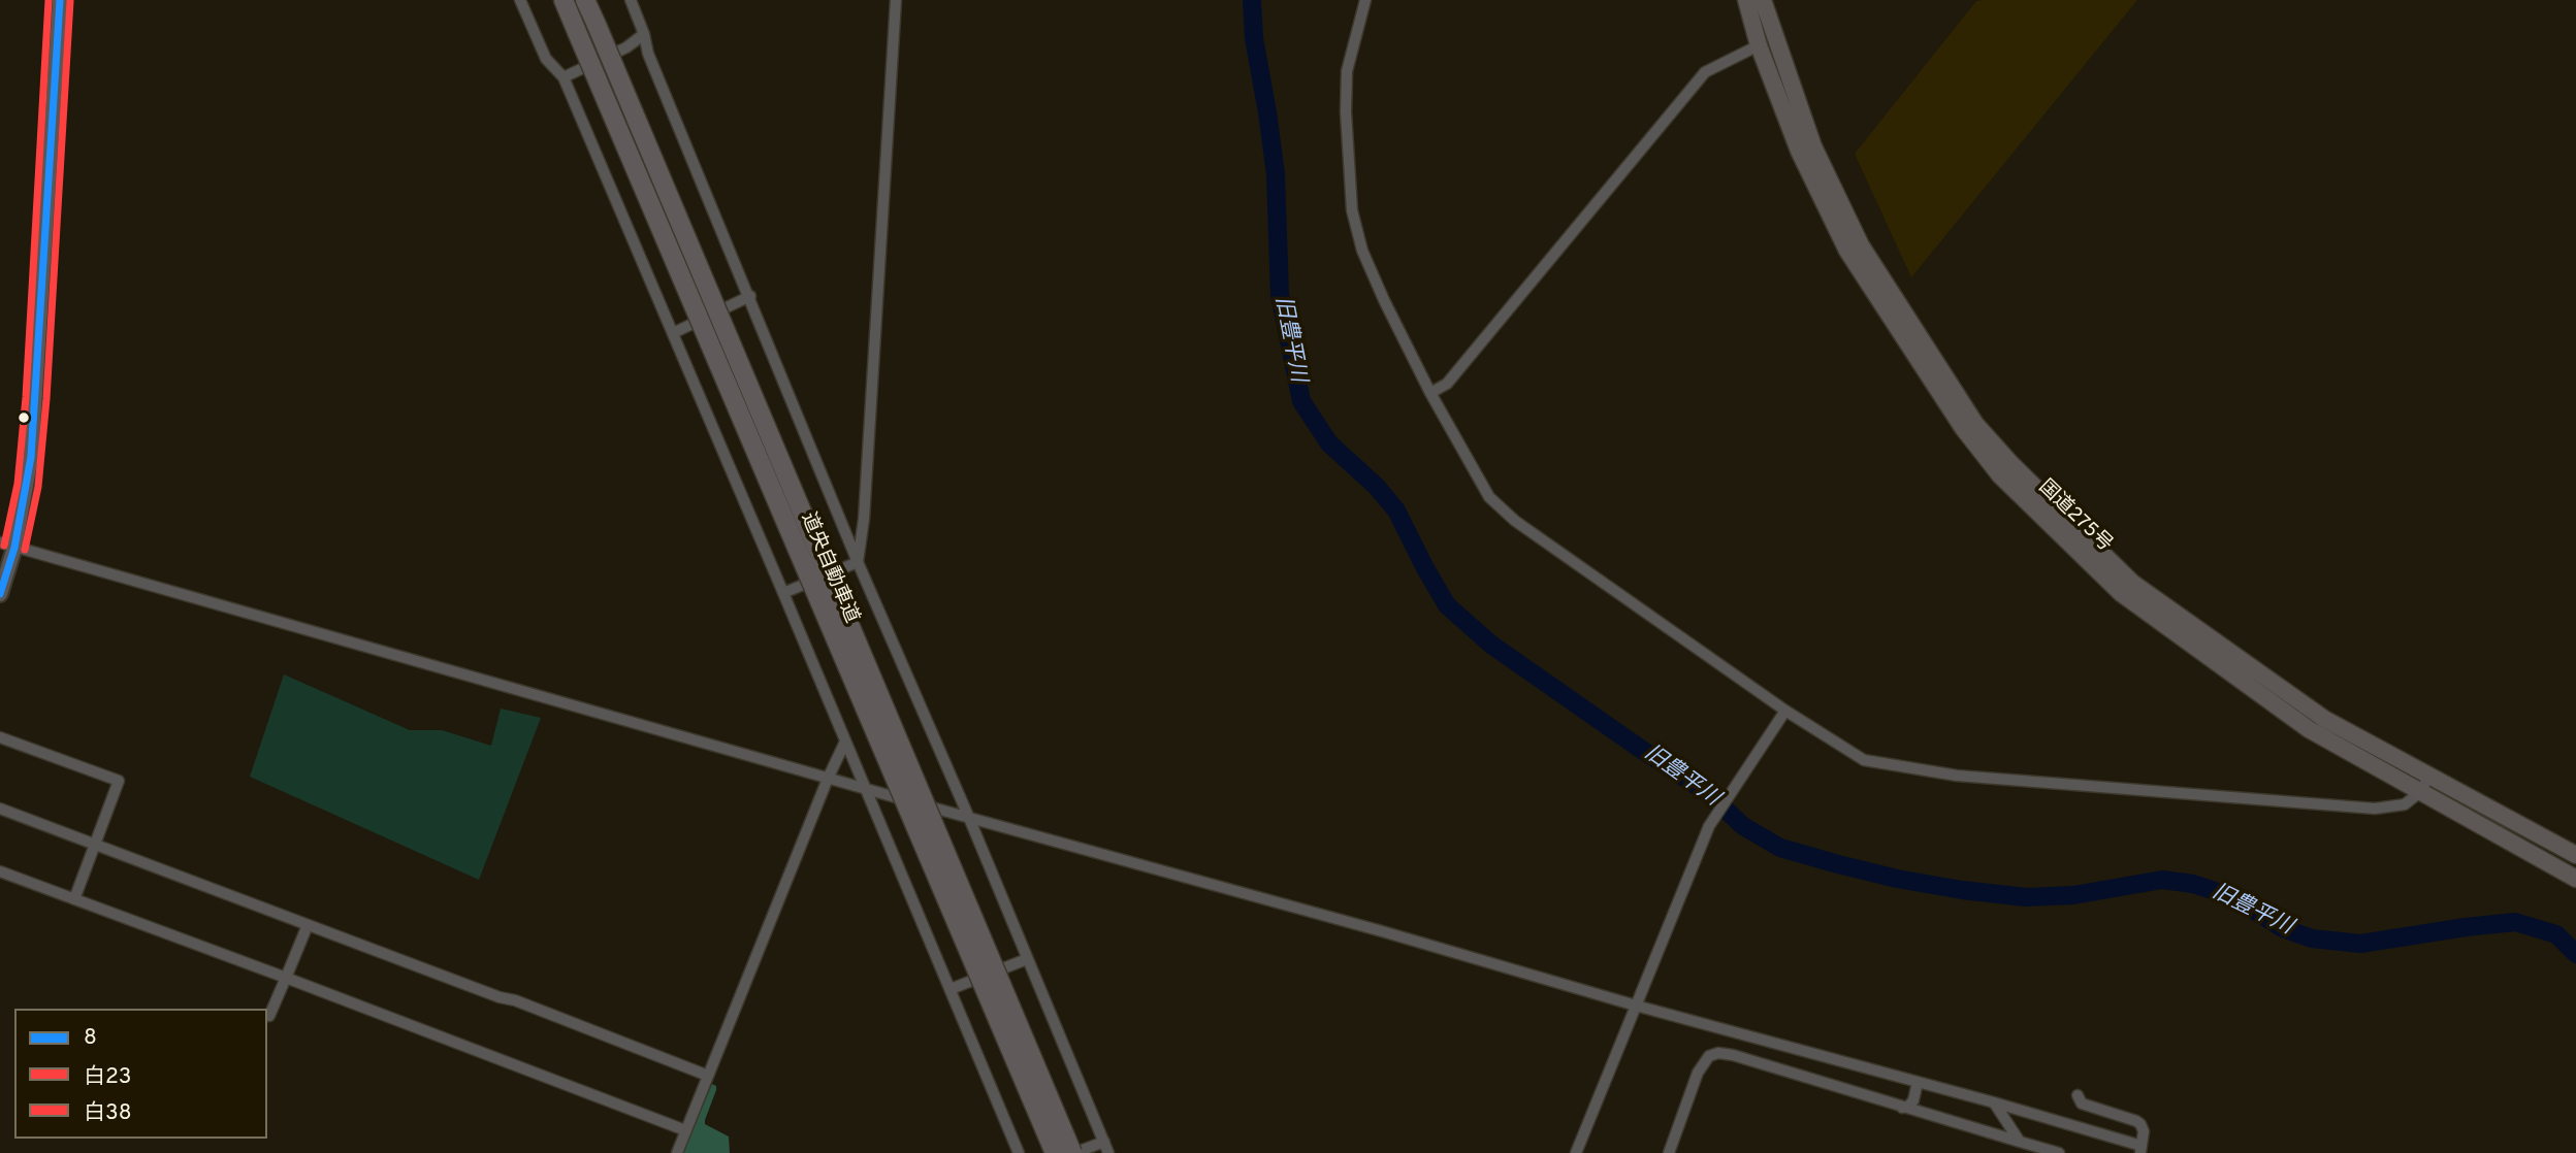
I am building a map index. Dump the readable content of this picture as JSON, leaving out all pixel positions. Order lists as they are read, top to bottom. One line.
{"streets":{"highway":["国道275号","道央自動車道"]},"water":["旧豊平川"],"lines":["transit line 8","transit line 白38","transit line 白23"],"legend":["8","白23","白38"]}
